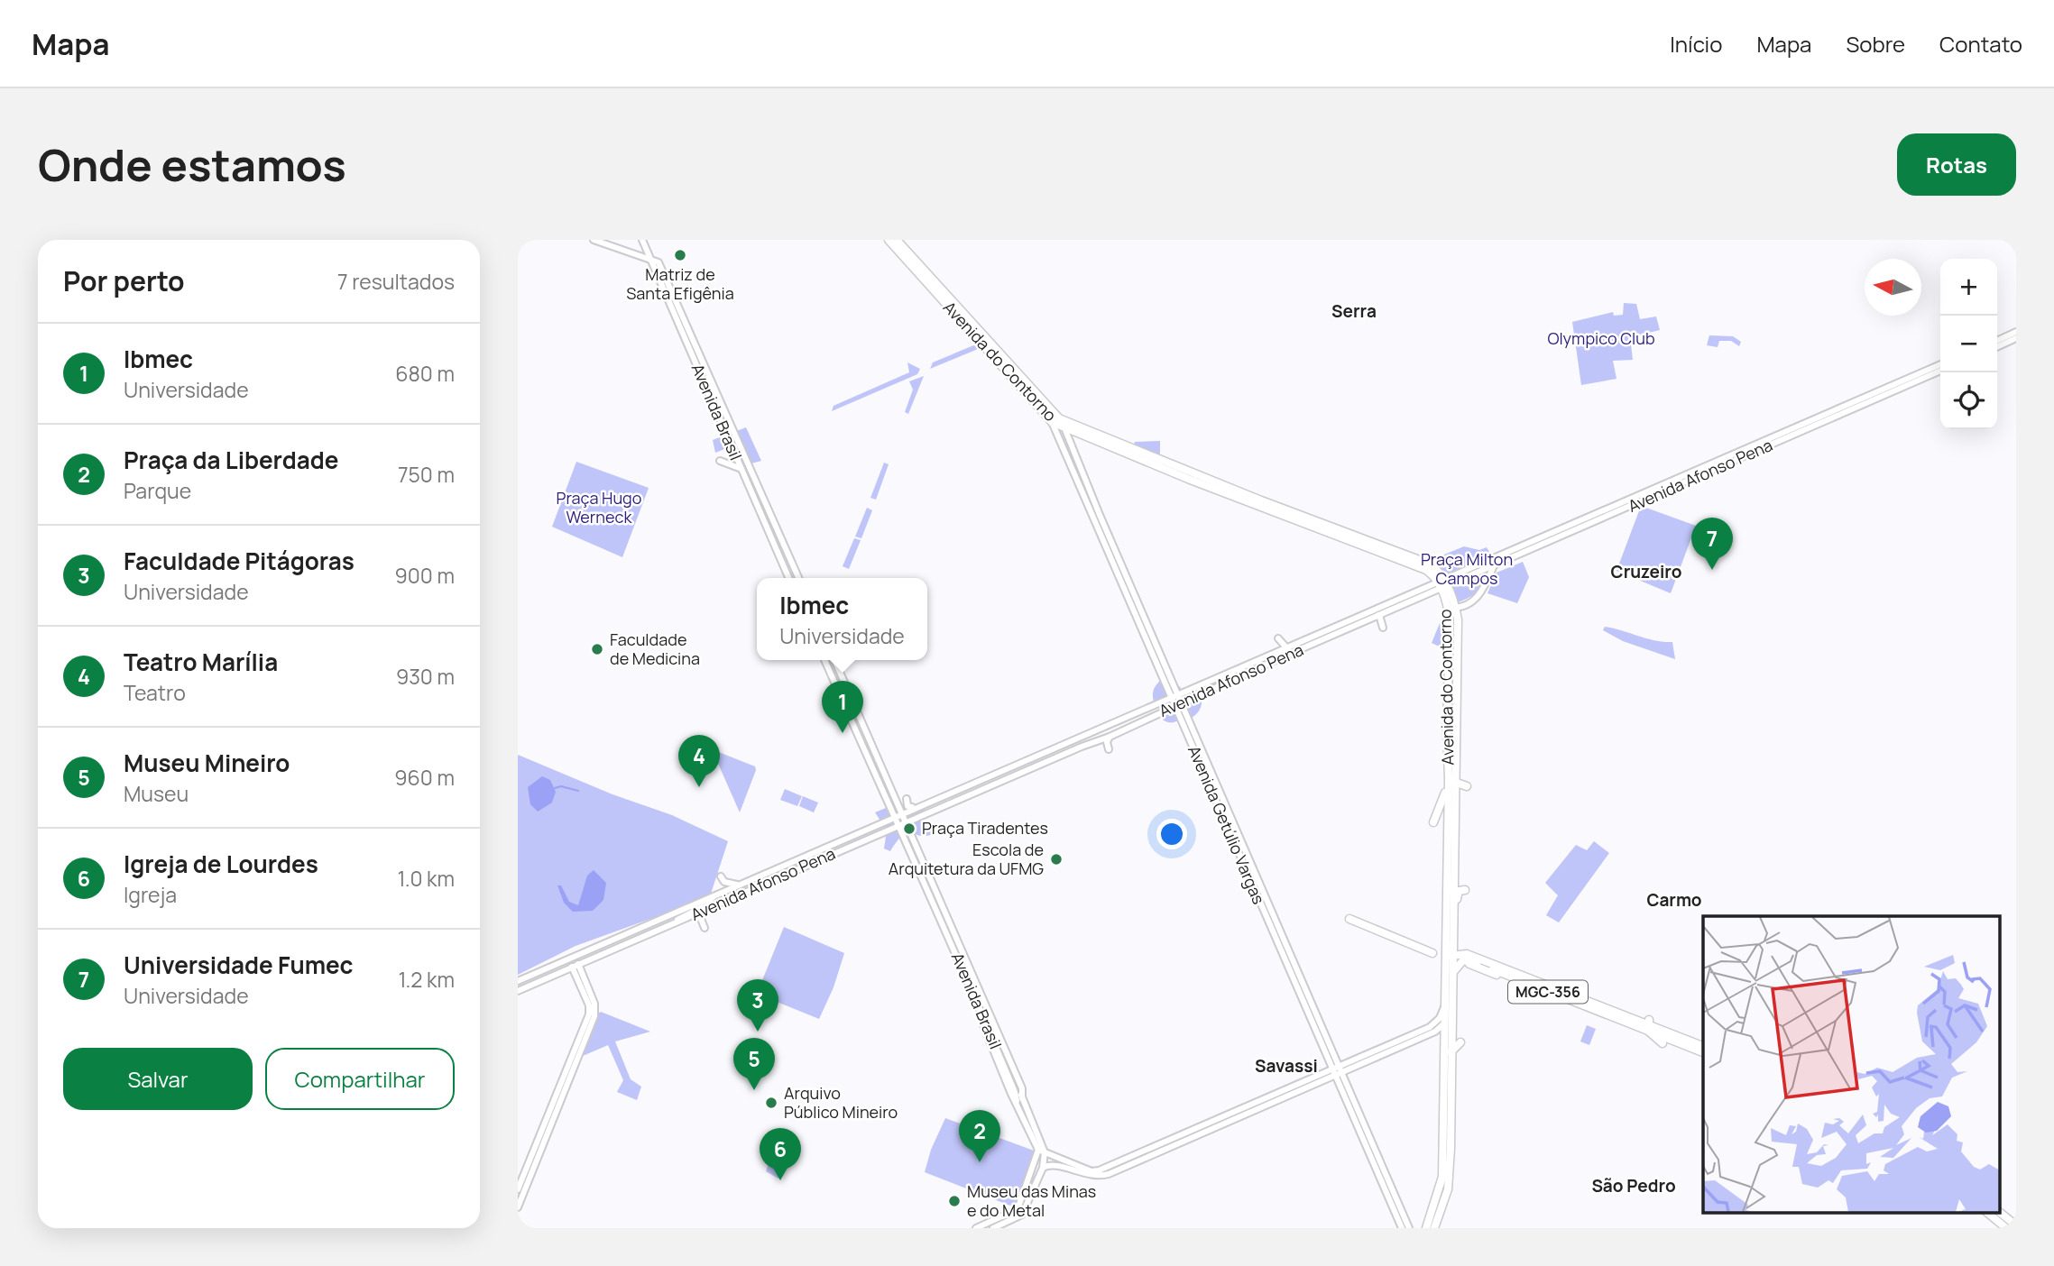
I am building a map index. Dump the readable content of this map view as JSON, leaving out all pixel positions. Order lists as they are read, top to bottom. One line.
{"streets":{"main road":["Avenida do Contorno","Avenida Brasil","Avenida Afonso Pena","Avenida Getúlio Vargas","MGC-356"]},"crossings":[["Avenida do Contorno","Avenida Afonso Pena"],["Avenida do Contorno","Avenida Getúlio Vargas"],["Avenida do Contorno","MGC-356"],["Avenida Brasil","Avenida Afonso Pena"],["Avenida Afonso Pena","Avenida Getúlio Vargas"]],"districts":["Serra","Cruzeiro","Carmo","Savassi","São Pedro"],"parks":["Olympico Club","Praça Hugo Werneck","Praça Milton Campos"],"places":["Matriz de Santa Efigênia","Faculdade de Medicina","Praça Tiradentes","Escola de Arquitetura da UFMG","Arquivo Público Mineiro","Museu das Minas e do Metal"],"north":"left","page":{"header":"Mapa","nav":["Início","Mapa","Sobre","Contato"],"buttons":["Rotas",["Salvar","Compartilhar"]],"title":"Onde estamos","heading":["Por perto","7 resultados"],"map_buttons":["+","−"],"list":[{"mark":"1","name":"Ibmec","note":"Universidade","value":"680 m"},{"mark":"2","name":"Praça da Liberdade","note":"Parque","value":"750 m"},{"mark":"3","name":"Faculdade Pitágoras","note":"Universidade","value":"900 m"},{"mark":"4","name":"Teatro Marília","note":"Teatro","value":"930 m"},{"mark":"5","name":"Museu Mineiro","note":"Museu","value":"960 m"},{"mark":"6","name":"Igreja de Lourdes","note":"Igreja","value":"1.0 km"},{"mark":"7","name":"Universidade Fumec","note":"Universidade","value":"1.2 km"}],"pins":["7","1","4","3","5","2","6"],"popup":["Ibmec","Universidade"]}}
